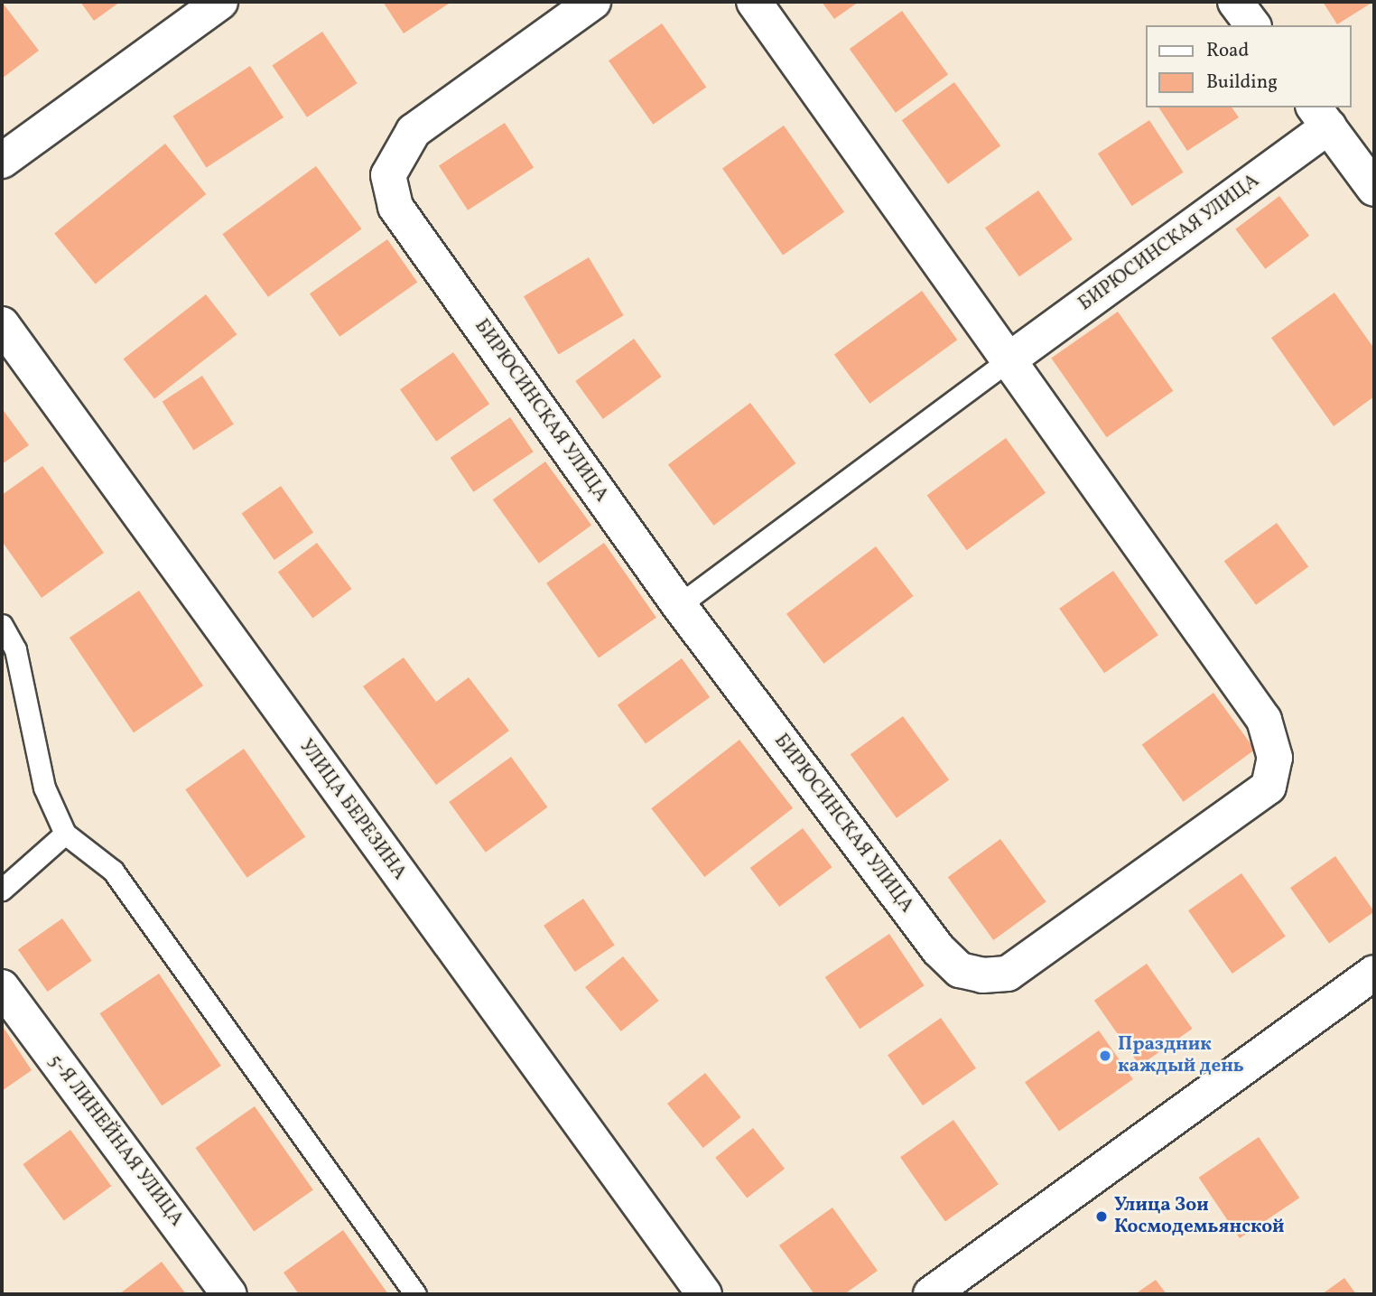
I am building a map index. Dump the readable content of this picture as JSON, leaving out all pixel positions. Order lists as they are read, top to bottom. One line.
{"streets":{"street":["БИРЮСИНСКАЯ УЛИЦА","УЛИЦА БЕРЕЗИНА","5-Я ЛИНЕЙНАЯ УЛИЦА"]},"places":["Праздник каждый день","Улица Зои Космодемьянской"],"legend":["Road","Building"]}
